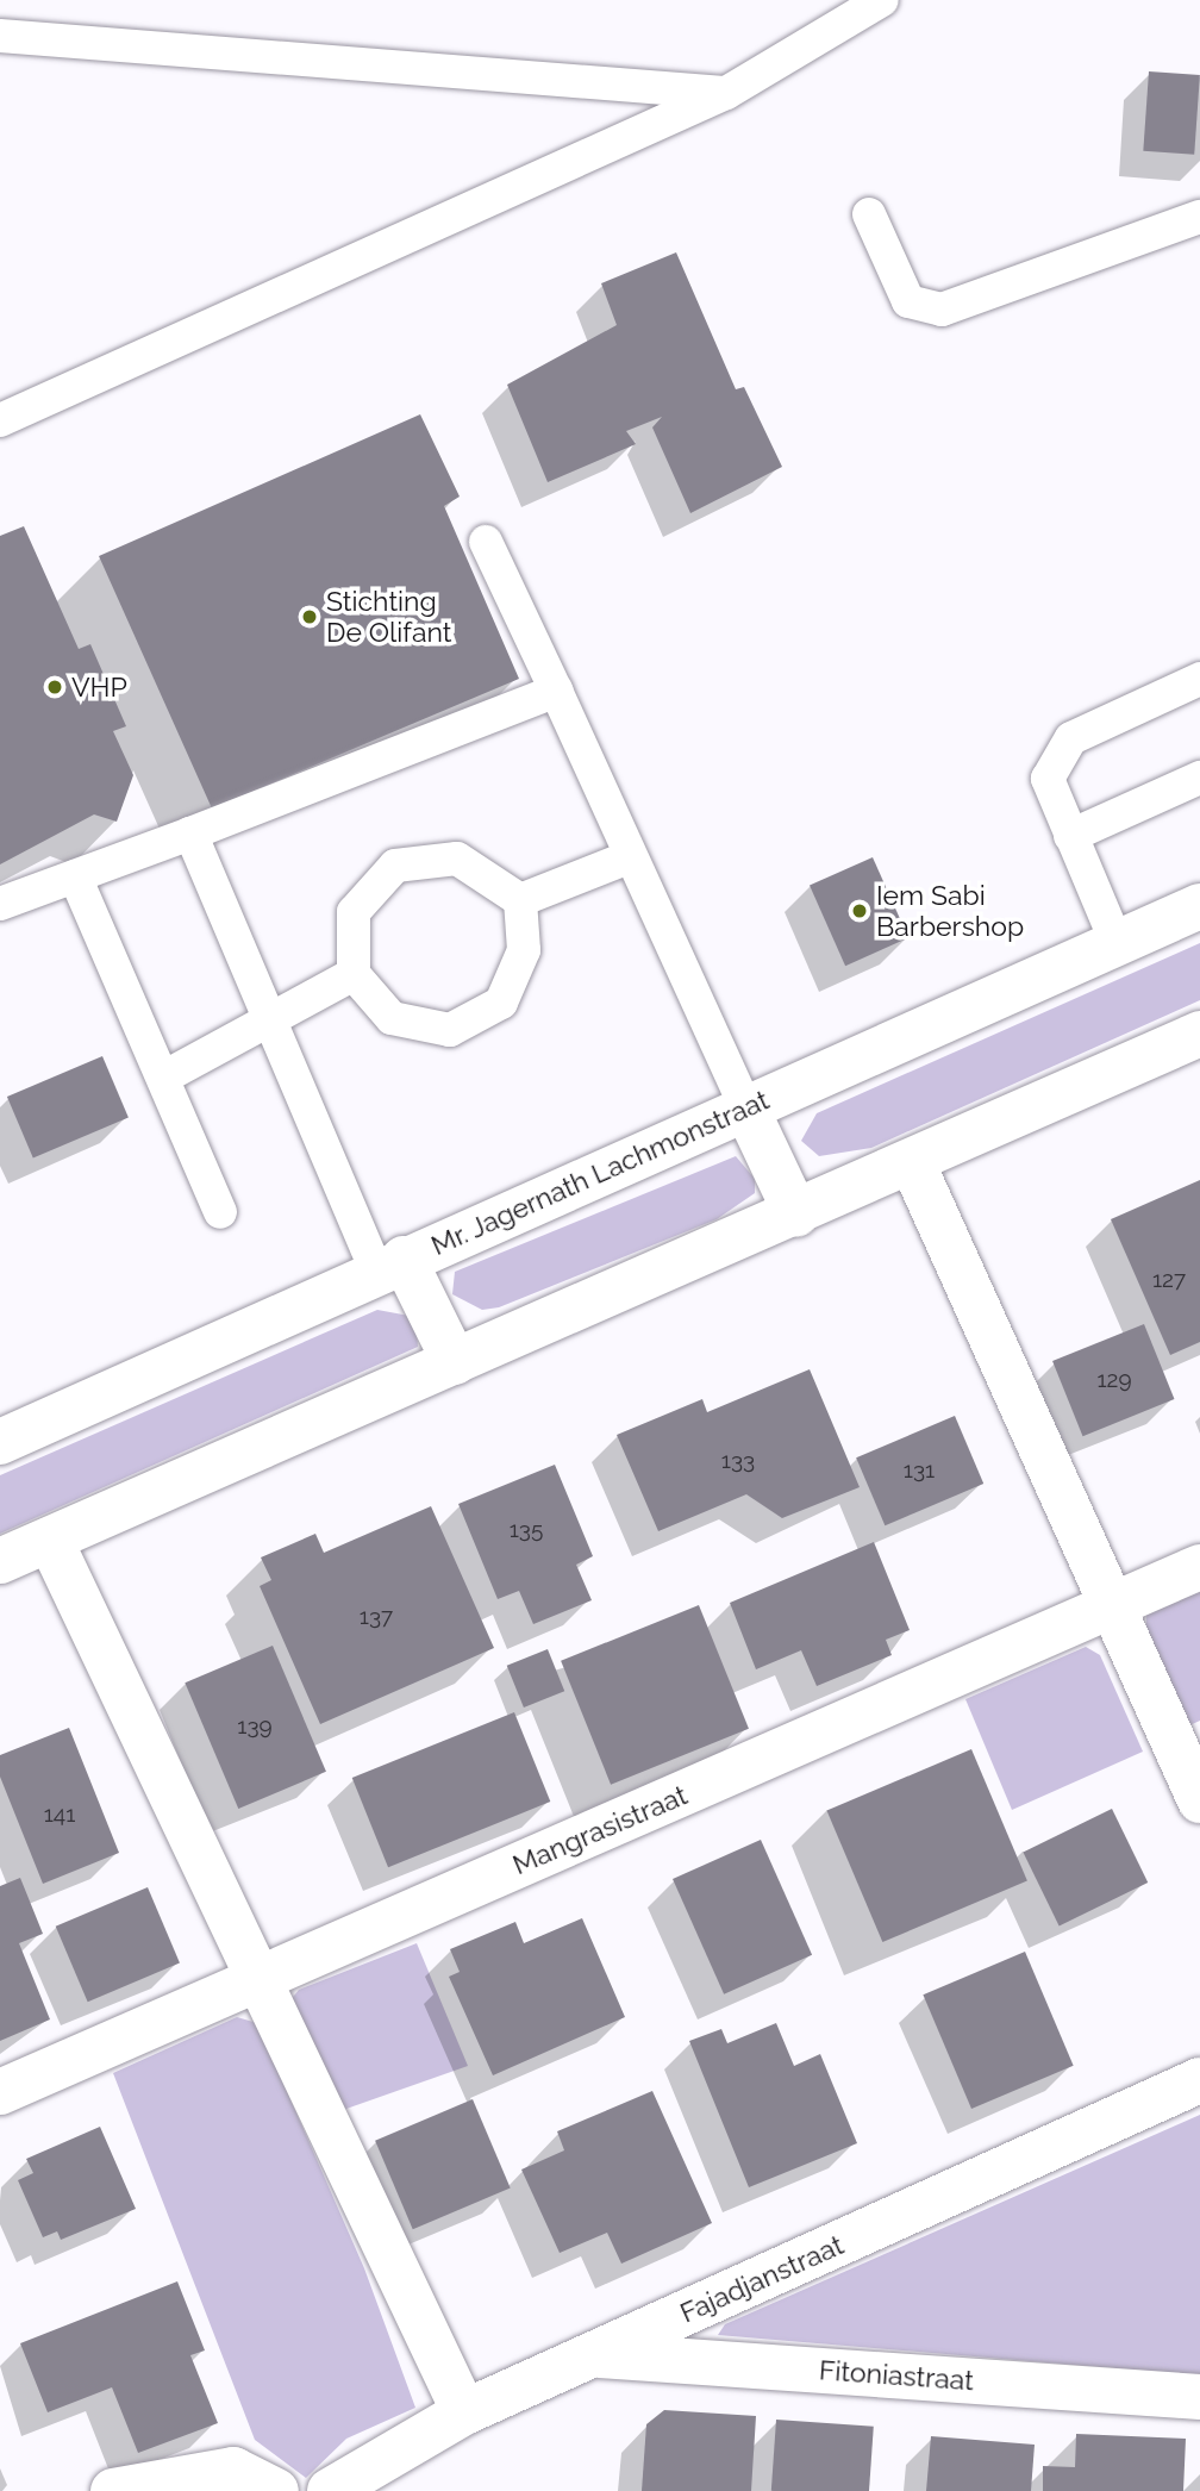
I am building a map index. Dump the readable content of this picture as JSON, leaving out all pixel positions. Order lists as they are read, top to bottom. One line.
{"streets":{"street":["Mr. Jagernath Lachmonstraat","Mangrasistraat","Fajadjanstraat","Fitoniastraat"]},"crossings":[["Fajadjanstraat","Fitoniastraat"]],"places":["Stichting De Olifant","VHP","Iem Sabi Barbershop"],"house_numbers":["127","129","133","131","135","137","139","141"]}
